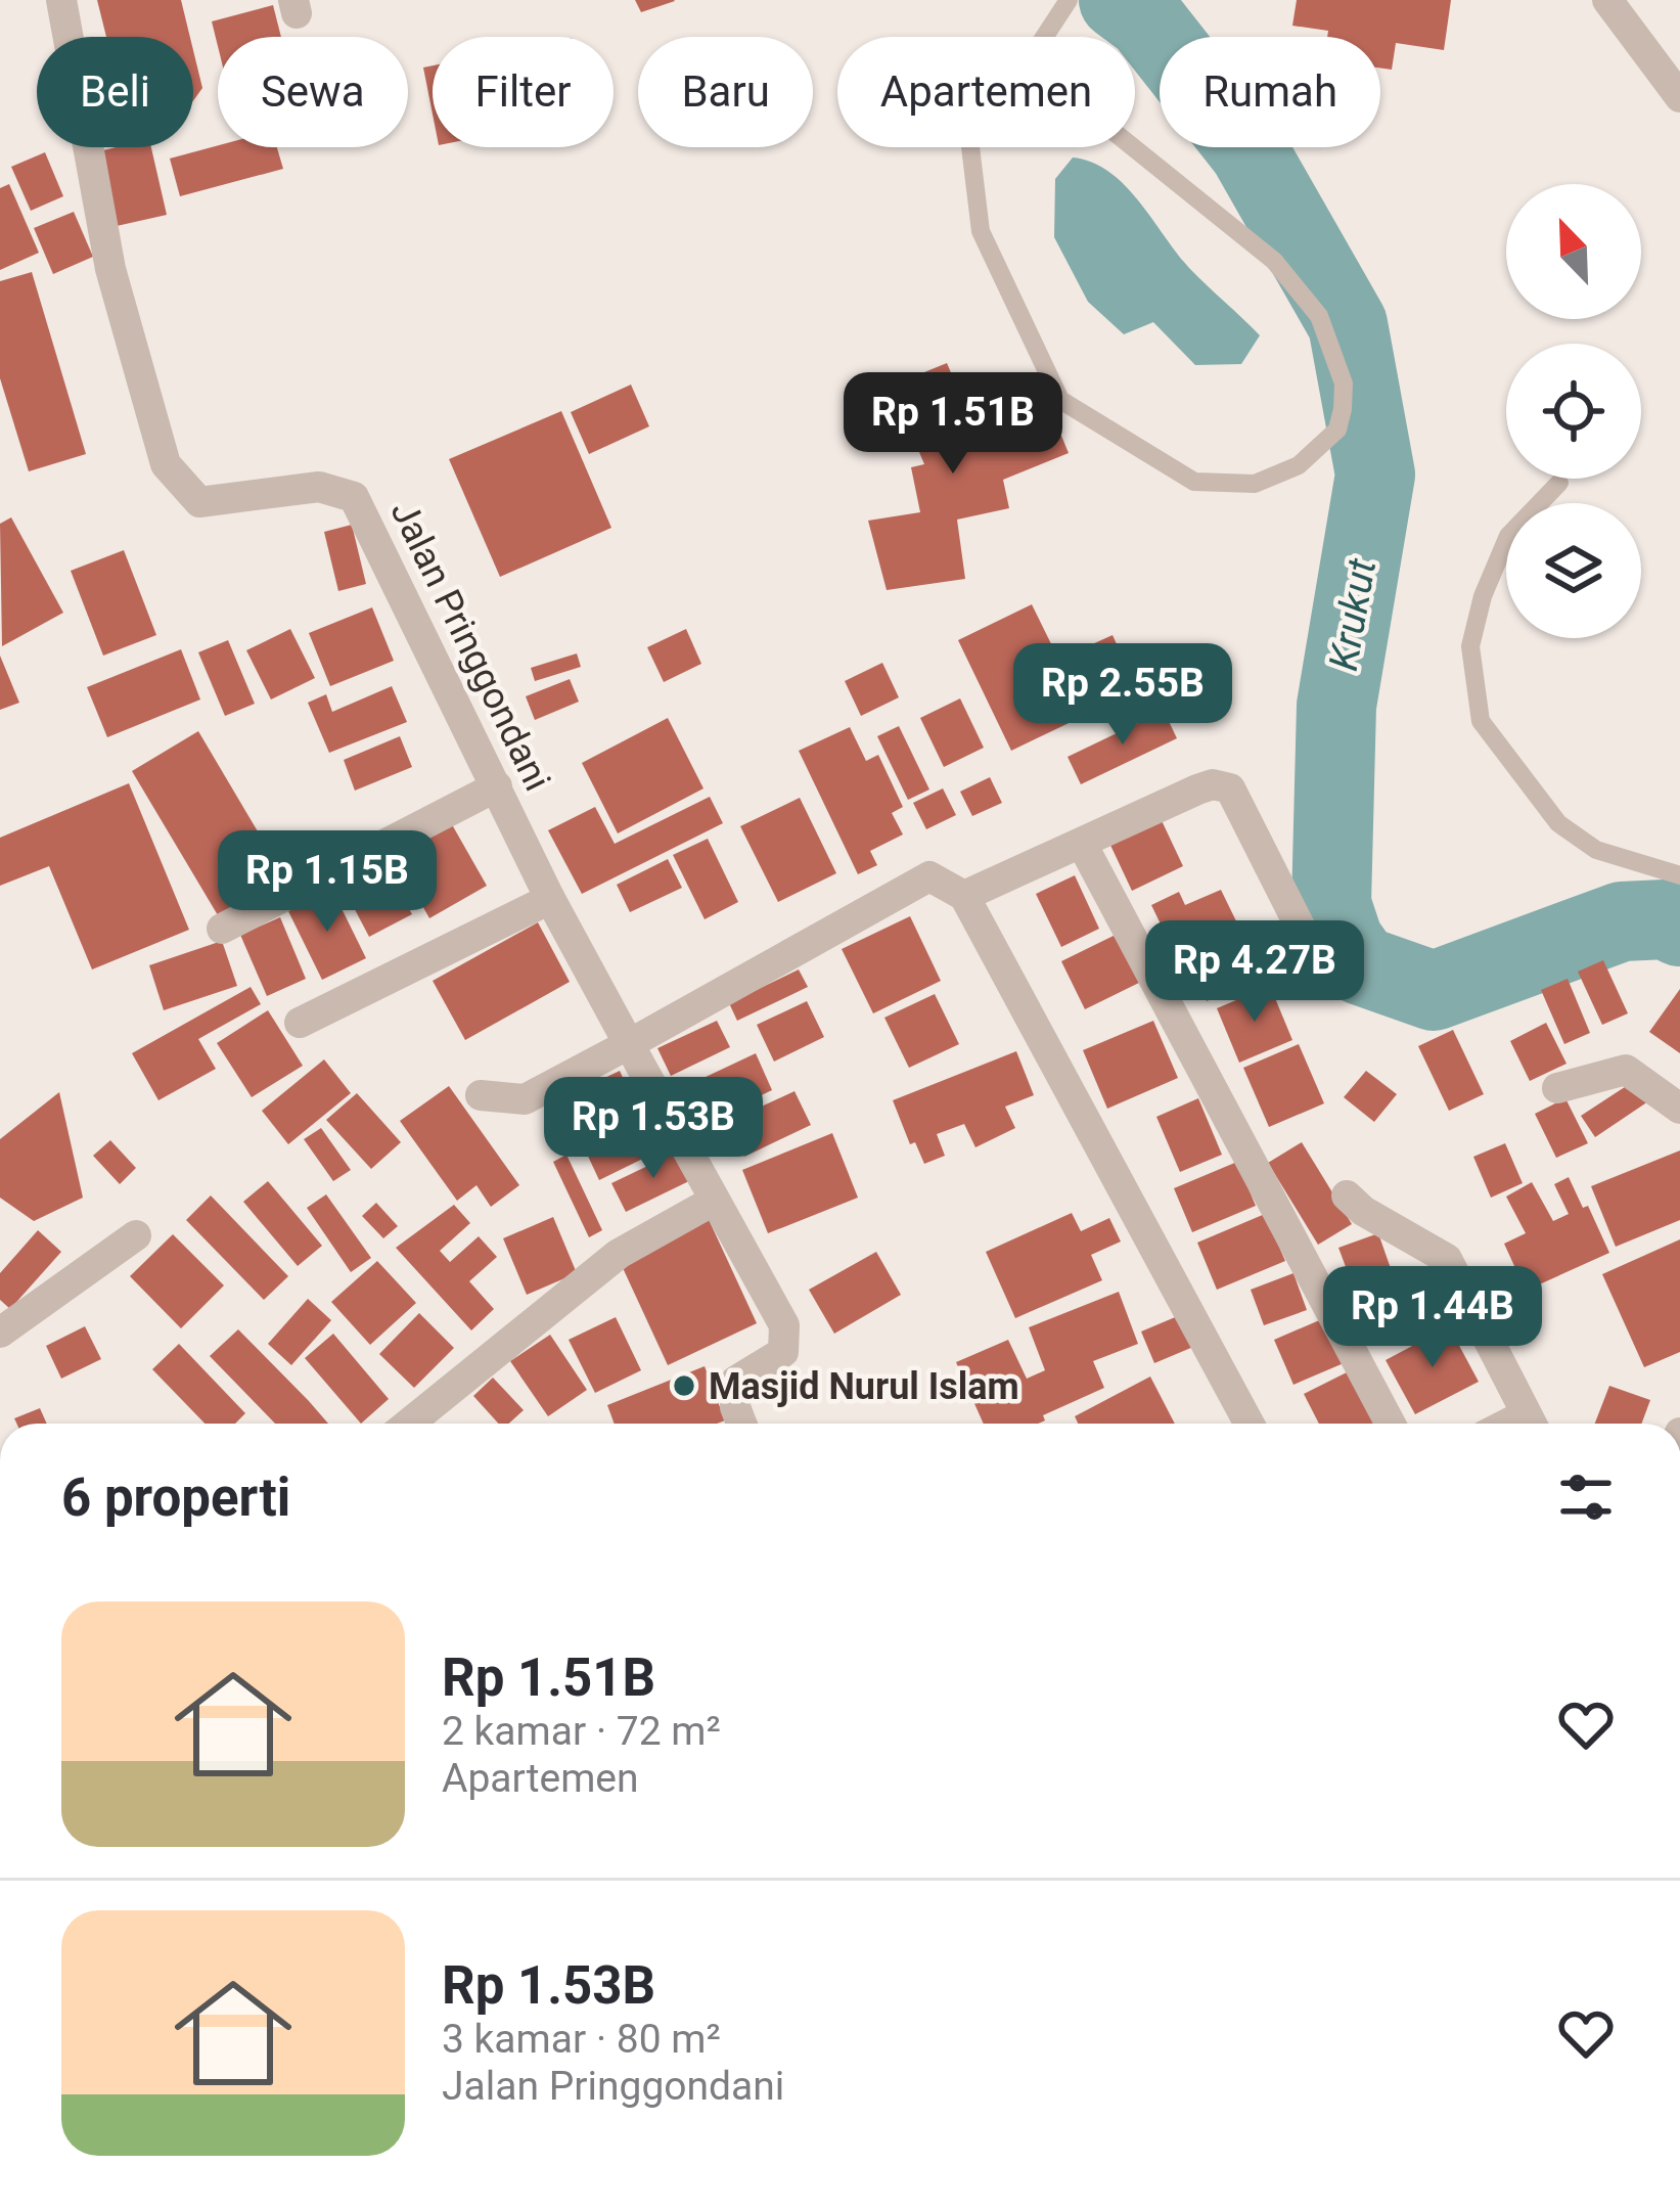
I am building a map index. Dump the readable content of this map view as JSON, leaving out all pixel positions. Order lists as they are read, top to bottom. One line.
{"streets":{"street":["Jalan Pringgondani"]},"water":["Krukut"],"places":["Masjid Nurul Islam"],"north":"top left","page":{"chip":["Beli","Sewa","Filter","Baru","Apartemen","Rumah"],"price":["Rp 1.51B","Rp 2.55B","Rp 1.15B","Rp 4.27B","Rp 1.53B","Rp 1.44B"],"heading":"6 properti","list":[{"name":"Rp 1.51B","note":"2 kamar · 72 m² · Apartemen"},{"name":"Rp 1.53B","note":"3 kamar · 80 m² · Jalan Pringgondani"}]}}
